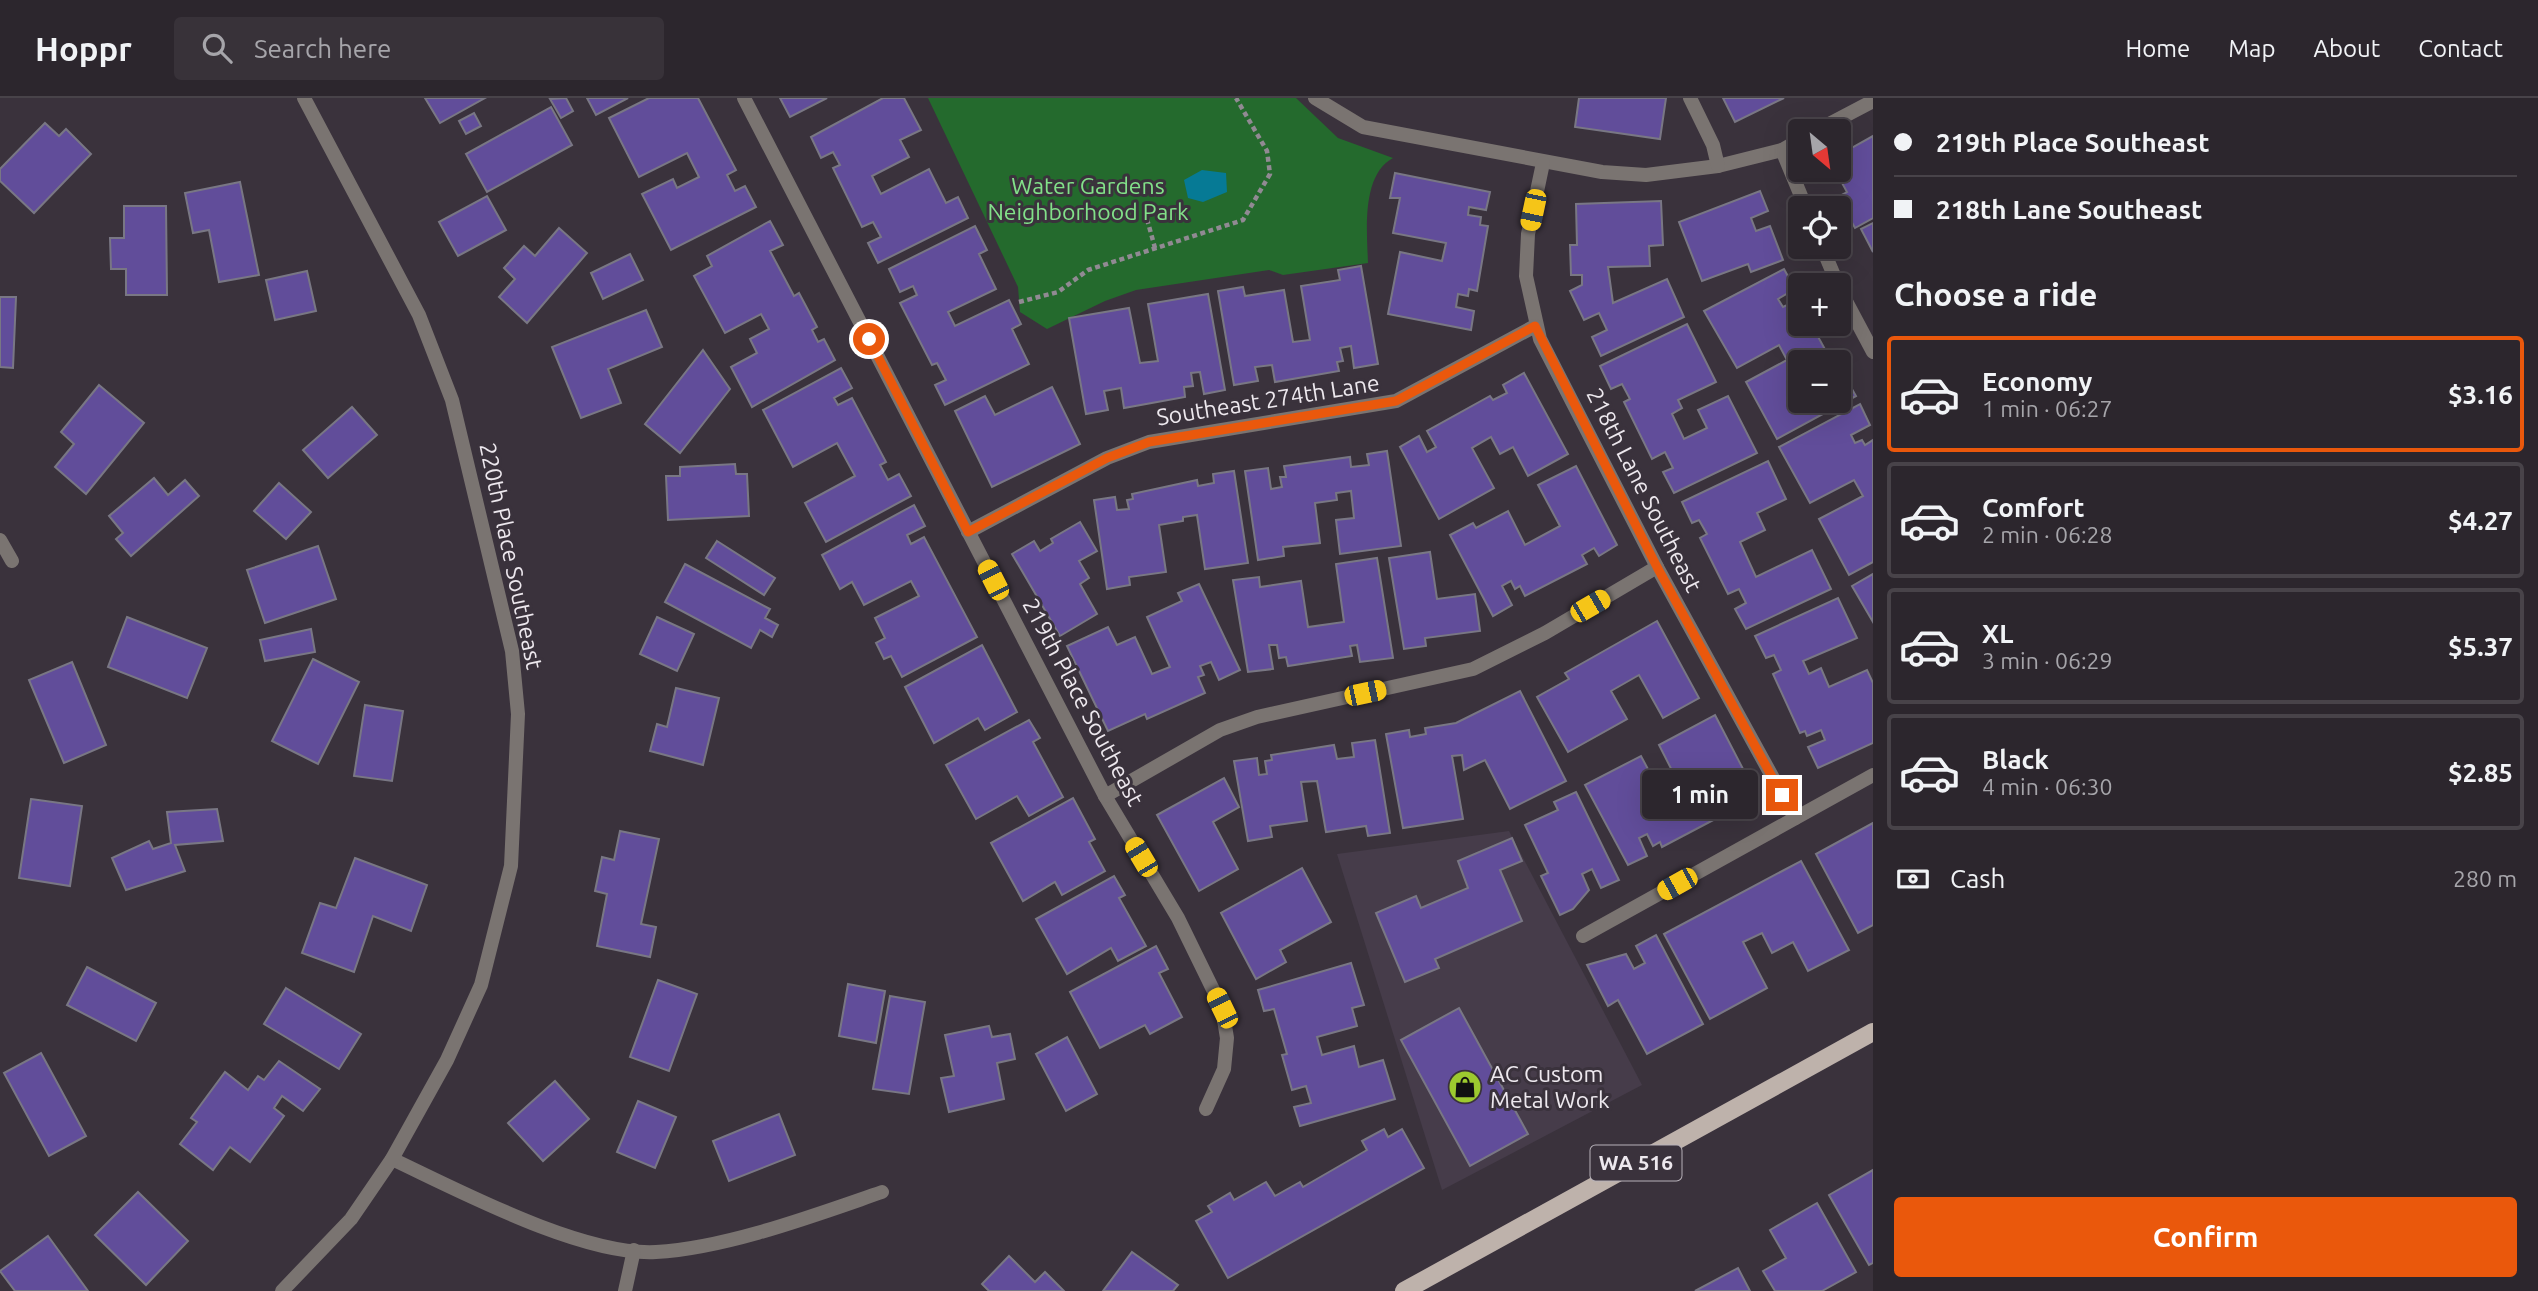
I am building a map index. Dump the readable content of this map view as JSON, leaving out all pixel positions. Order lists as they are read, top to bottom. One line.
{"streets":{"main road":["WA 516"],"street":["Southeast 274th Lane","218th Lane Southeast","220th Place Southeast","219th Place Southeast"]},"crossings":[["Southeast 274th Lane","218th Lane Southeast"],["Southeast 274th Lane","219th Place Southeast"]],"parks":["Water Gardens Neighborhood Park"],"places":{"shop":["AC Custom Metal Work"]},"north":"bottom right","page":{"header":"Hoppr","search":"Search here","nav":["Home","Map","About","Contact"],"banner":["219th Place Southeast","218th Lane Southeast"],"map_buttons":["+","−"],"heading":"Choose a ride","list":[{"name":"Economy","note":"1 min · 06:27","value":"$3.16"},{"name":"Comfort","note":"2 min · 06:28","value":"$4.27"},{"name":"XL","note":"3 min · 06:29","value":"$5.37"},{"name":"Black","note":"4 min · 06:30","value":"$2.85"}],"bubble":"1 min","pay":["Cash","280 m"],"buttons":"Confirm"}}
